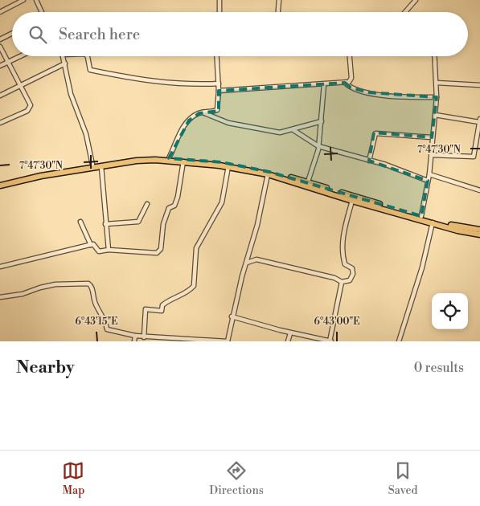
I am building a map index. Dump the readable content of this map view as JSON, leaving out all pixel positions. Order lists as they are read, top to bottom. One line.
{"page":{"search":"Search here","heading":["Nearby","0 results"],"nav":["Map","Directions","Saved"]},"coordinates":["7°47'30\"N","6°43'15\"E","6°43'00\"E"]}
